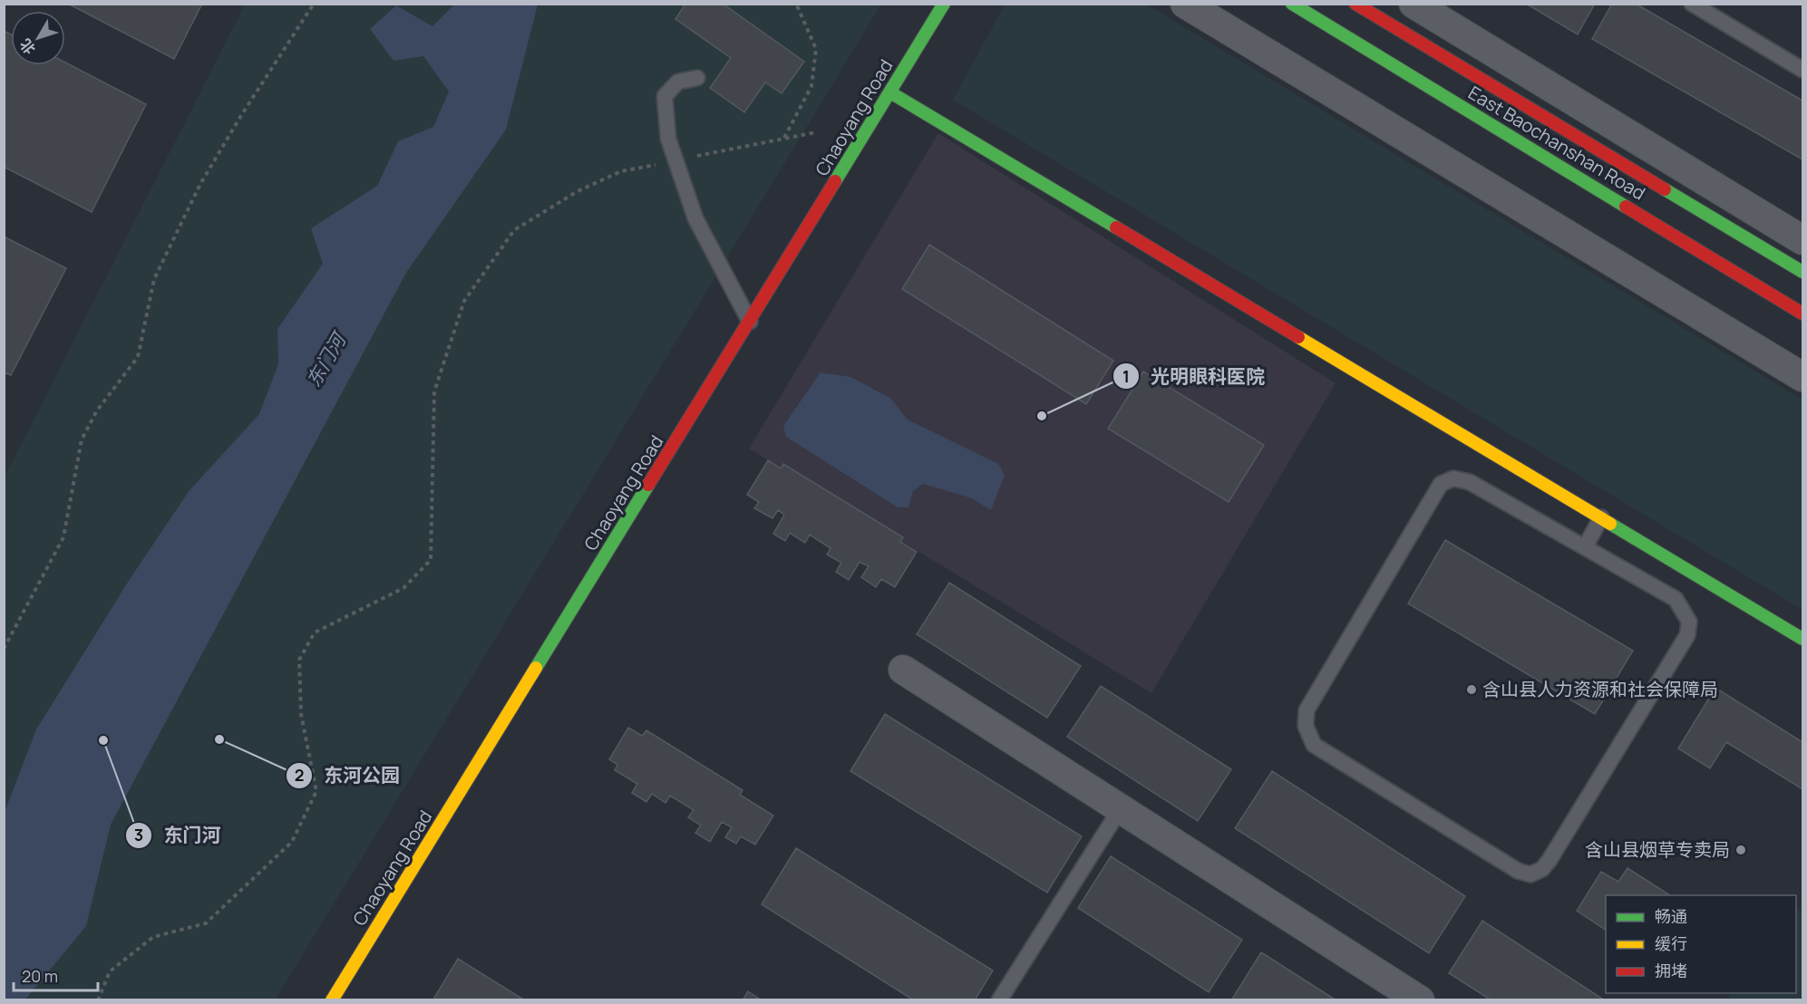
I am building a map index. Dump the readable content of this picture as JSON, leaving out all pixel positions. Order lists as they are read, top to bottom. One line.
{"streets":{"main road":["Chaoyang Road","East Baochanshan Road"]},"water":["东门河"],"places":["光明眼科医院","含山县人力资源和社会保障局","东河公园","东门河","含山县烟草专卖局"],"legend":["畅通","缓行","拥堵"],"scale_bar":"20 m","north":"bottom left"}
